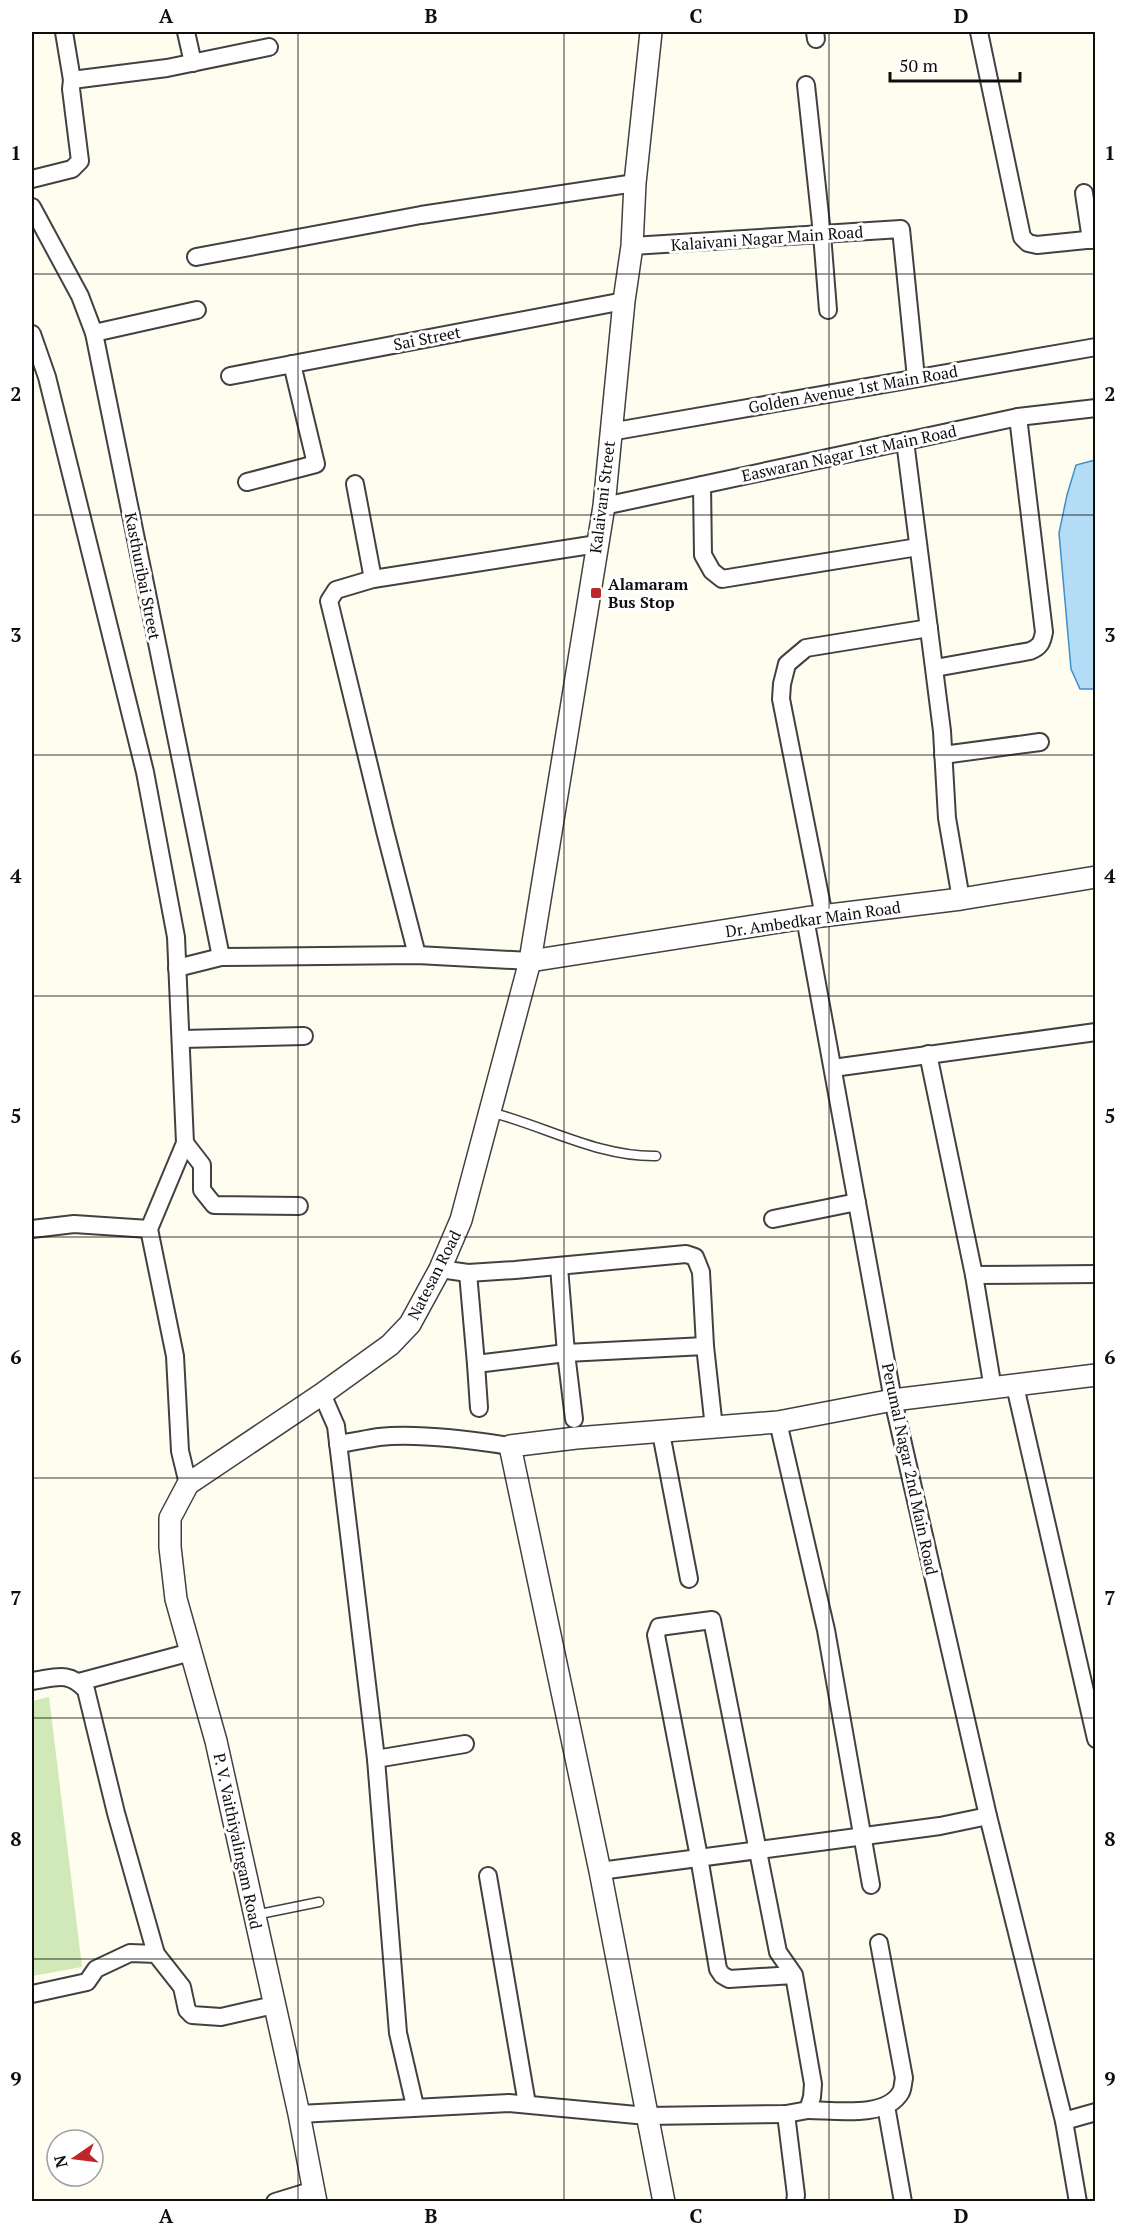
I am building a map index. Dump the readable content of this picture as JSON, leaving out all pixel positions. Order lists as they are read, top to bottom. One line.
{"streets":{"street":["Kalaivani Nagar Main Road","Sai Street","Golden Avenue 1st Main Road","Easwaran Nagar 1st Main Road","Kalaivani Street","Kasthuribai Street","Dr. Ambedkar Main Road","Natesan Road","Perumal Nagar 2nd Main Road","P. V. Vaithiyalingam Road"]},"crossings":[["Kalaivani Nagar Main Road","Golden Avenue 1st Main Road"],["Kalaivani Nagar Main Road","Kalaivani Street"],["Sai Street","Kalaivani Street"],["Golden Avenue 1st Main Road","Kalaivani Street"],["Easwaran Nagar 1st Main Road","Kalaivani Street"],["Kalaivani Street","Dr. Ambedkar Main Road"],["Kalaivani Street","Natesan Road"],["Dr. Ambedkar Main Road","Natesan Road"],["Dr. Ambedkar Main Road","Perumal Nagar 2nd Main Road"],["Natesan Road","P. V. Vaithiyalingam Road"]],"places":{"transit":["Alamaram Bus Stop"]},"scale_bar":"50 m","north":"left","grid":{"columns":["A","B","C","D"],"rows":["1","2","3","4","5","6","7","8","9"]}}
